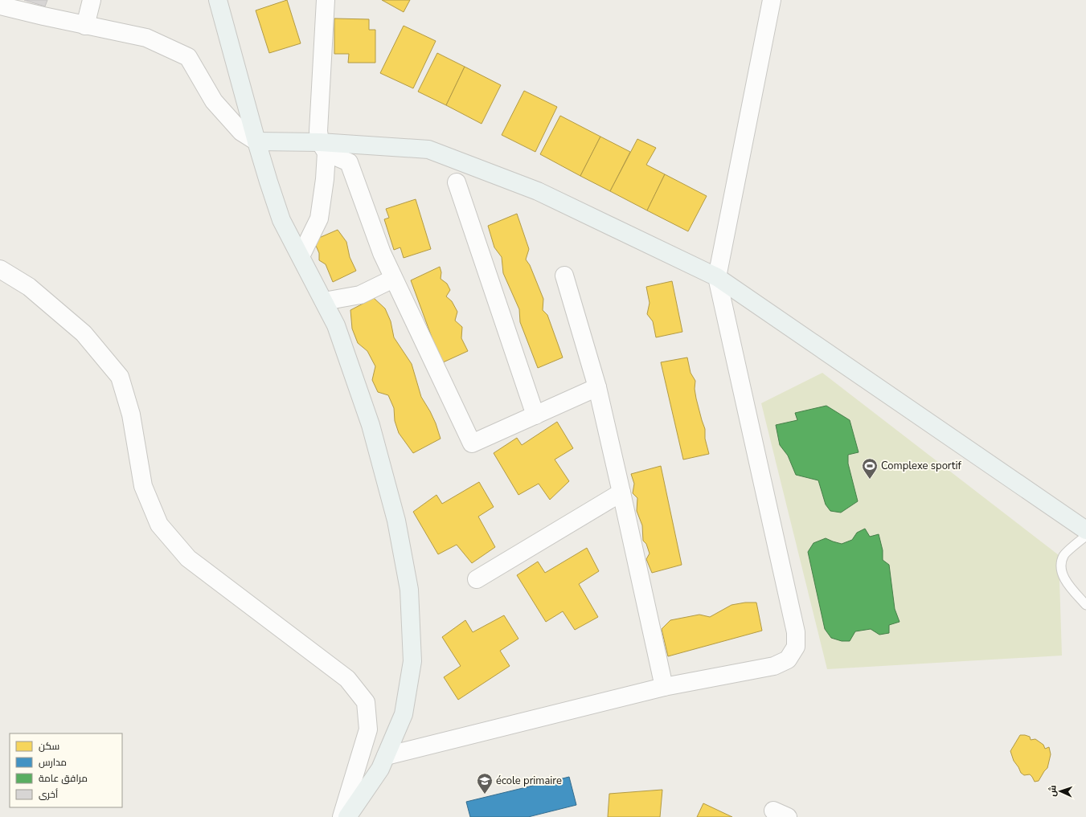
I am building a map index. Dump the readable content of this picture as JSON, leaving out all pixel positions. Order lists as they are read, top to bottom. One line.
{"places":{"sports":["Complexe sportif"],"school or university":["école primaire"]},"legend":["سكن","مدارس","مرافق عامة","أخرى"],"north":"left"}
